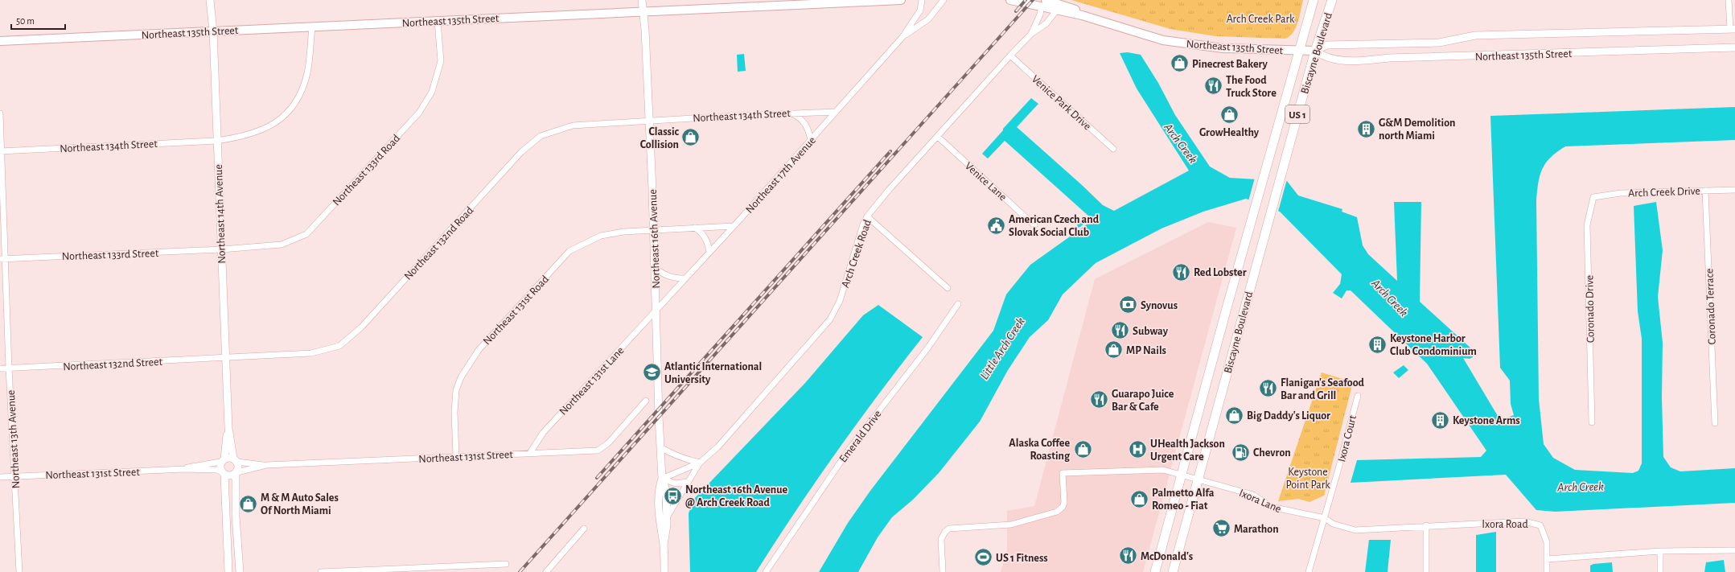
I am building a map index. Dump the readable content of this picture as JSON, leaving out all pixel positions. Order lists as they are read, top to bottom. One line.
{"streets":{"main road":["Northeast 135th Street","Biscayne Boulevard","US 1"],"street":["Venice Park Drive","Northeast 134th Street","Northeast 133rd Road","Northeast 17th Avenue","Venice Lane","Arch Creek Drive","Northeast 14th Avenue","Northeast 16th Avenue","Northeast 132nd Road","Arch Creek Road","Northeast 133rd Street","Coronado Terrace","Coronado Drive","Northeast 131st Road","Northeast 132nd Street","Northeast 131st Lane","Emerald Drive","Ixora Court","Northeast 13th Avenue","Northeast 131st Street","Ixora Lane","Ixora Road"]},"crossings":[["Northeast 135th Street","Biscayne Boulevard"],["Northeast 135th Street","Northeast 134th Street"],["Northeast 135th Street","Northeast 133rd Road"],["Northeast 135th Street","Northeast 14th Avenue"],["Northeast 135th Street","Northeast 16th Avenue"],["Northeast 135th Street","Arch Creek Road"],["Biscayne Boulevard","Ixora Lane"],["Venice Park Drive","Arch Creek Road"],["Northeast 134th Street","Northeast 17th Avenue"],["Northeast 134th Street","Northeast 14th Avenue"],["Northeast 134th Street","Northeast 16th Avenue"],["Northeast 134th Street","Northeast 132nd Road"],["Northeast 134th Street","Northeast 13th Avenue"],["Northeast 133rd Road","Northeast 14th Avenue"],["Northeast 133rd Road","Northeast 133rd Street"],["Northeast 17th Avenue","Northeast 16th Avenue"],["Northeast 17th Avenue","Northeast 131st Road"],["Northeast 17th Avenue","Northeast 131st Lane"],["Venice Lane","Arch Creek Road"],["Arch Creek Drive","Coronado Terrace"],["Arch Creek Drive","Coronado Drive"],["Northeast 14th Avenue","Northeast 132nd Road"],["Northeast 14th Avenue","Northeast 133rd Street"],["Northeast 14th Avenue","Northeast 132nd Street"],["Northeast 14th Avenue","Northeast 131st Street"],["Northeast 16th Avenue","Northeast 132nd Road"],["Northeast 16th Avenue","Arch Creek Road"],["Northeast 16th Avenue","Northeast 131st Road"],["Northeast 16th Avenue","Northeast 131st Lane"],["Northeast 132nd Road","Northeast 132nd Street"],["Northeast 133rd Street","Northeast 13th Avenue"],["Northeast 131st Road","Northeast 131st Street"],["Northeast 132nd Street","Northeast 13th Avenue"],["Northeast 131st Lane","Northeast 131st Street"],["Ixora Court","Ixora Lane"],["Ixora Court","Ixora Road"],["Northeast 13th Avenue","Northeast 131st Street"],["Ixora Lane","Ixora Road"]],"water":["Arch Creek","Little Arch Creek"],"parks":["Arch Creek Park","Keystone Point Park"],"places":{"shop":["Pinecrest Bakery","GrowHealthy","Classic Collision","MP Nails","Big Daddy's Liquor","Alaska Coffee Roasting","Palmetto Alfa Romeo - Fiat","M & M Auto Sales Of North Miami"],"restaurant":["The Food Truck Store","Red Lobster","Subway","Flanigan's Seafood Bar and Grill","Guarapo Juice Bar & Cafe","McDonald's"],"building":["G&M Demolition north Miami","Keystone Harbor Club Condominium","Keystone Arms"],"public building":["American Czech and Slovak Social Club"],"bank":["Synovus"],"school or university":["Atlantic International University"],"hospital":["UHealth Jackson Urgent Care"],"fuel station":["Chevron"],"bus stop":["Northeast 16th Avenue @ Arch Creek Road"],"supermarket":["Marathon"],"sports":["US 1 Fitness"]},"scale_bar":"50 m"}
